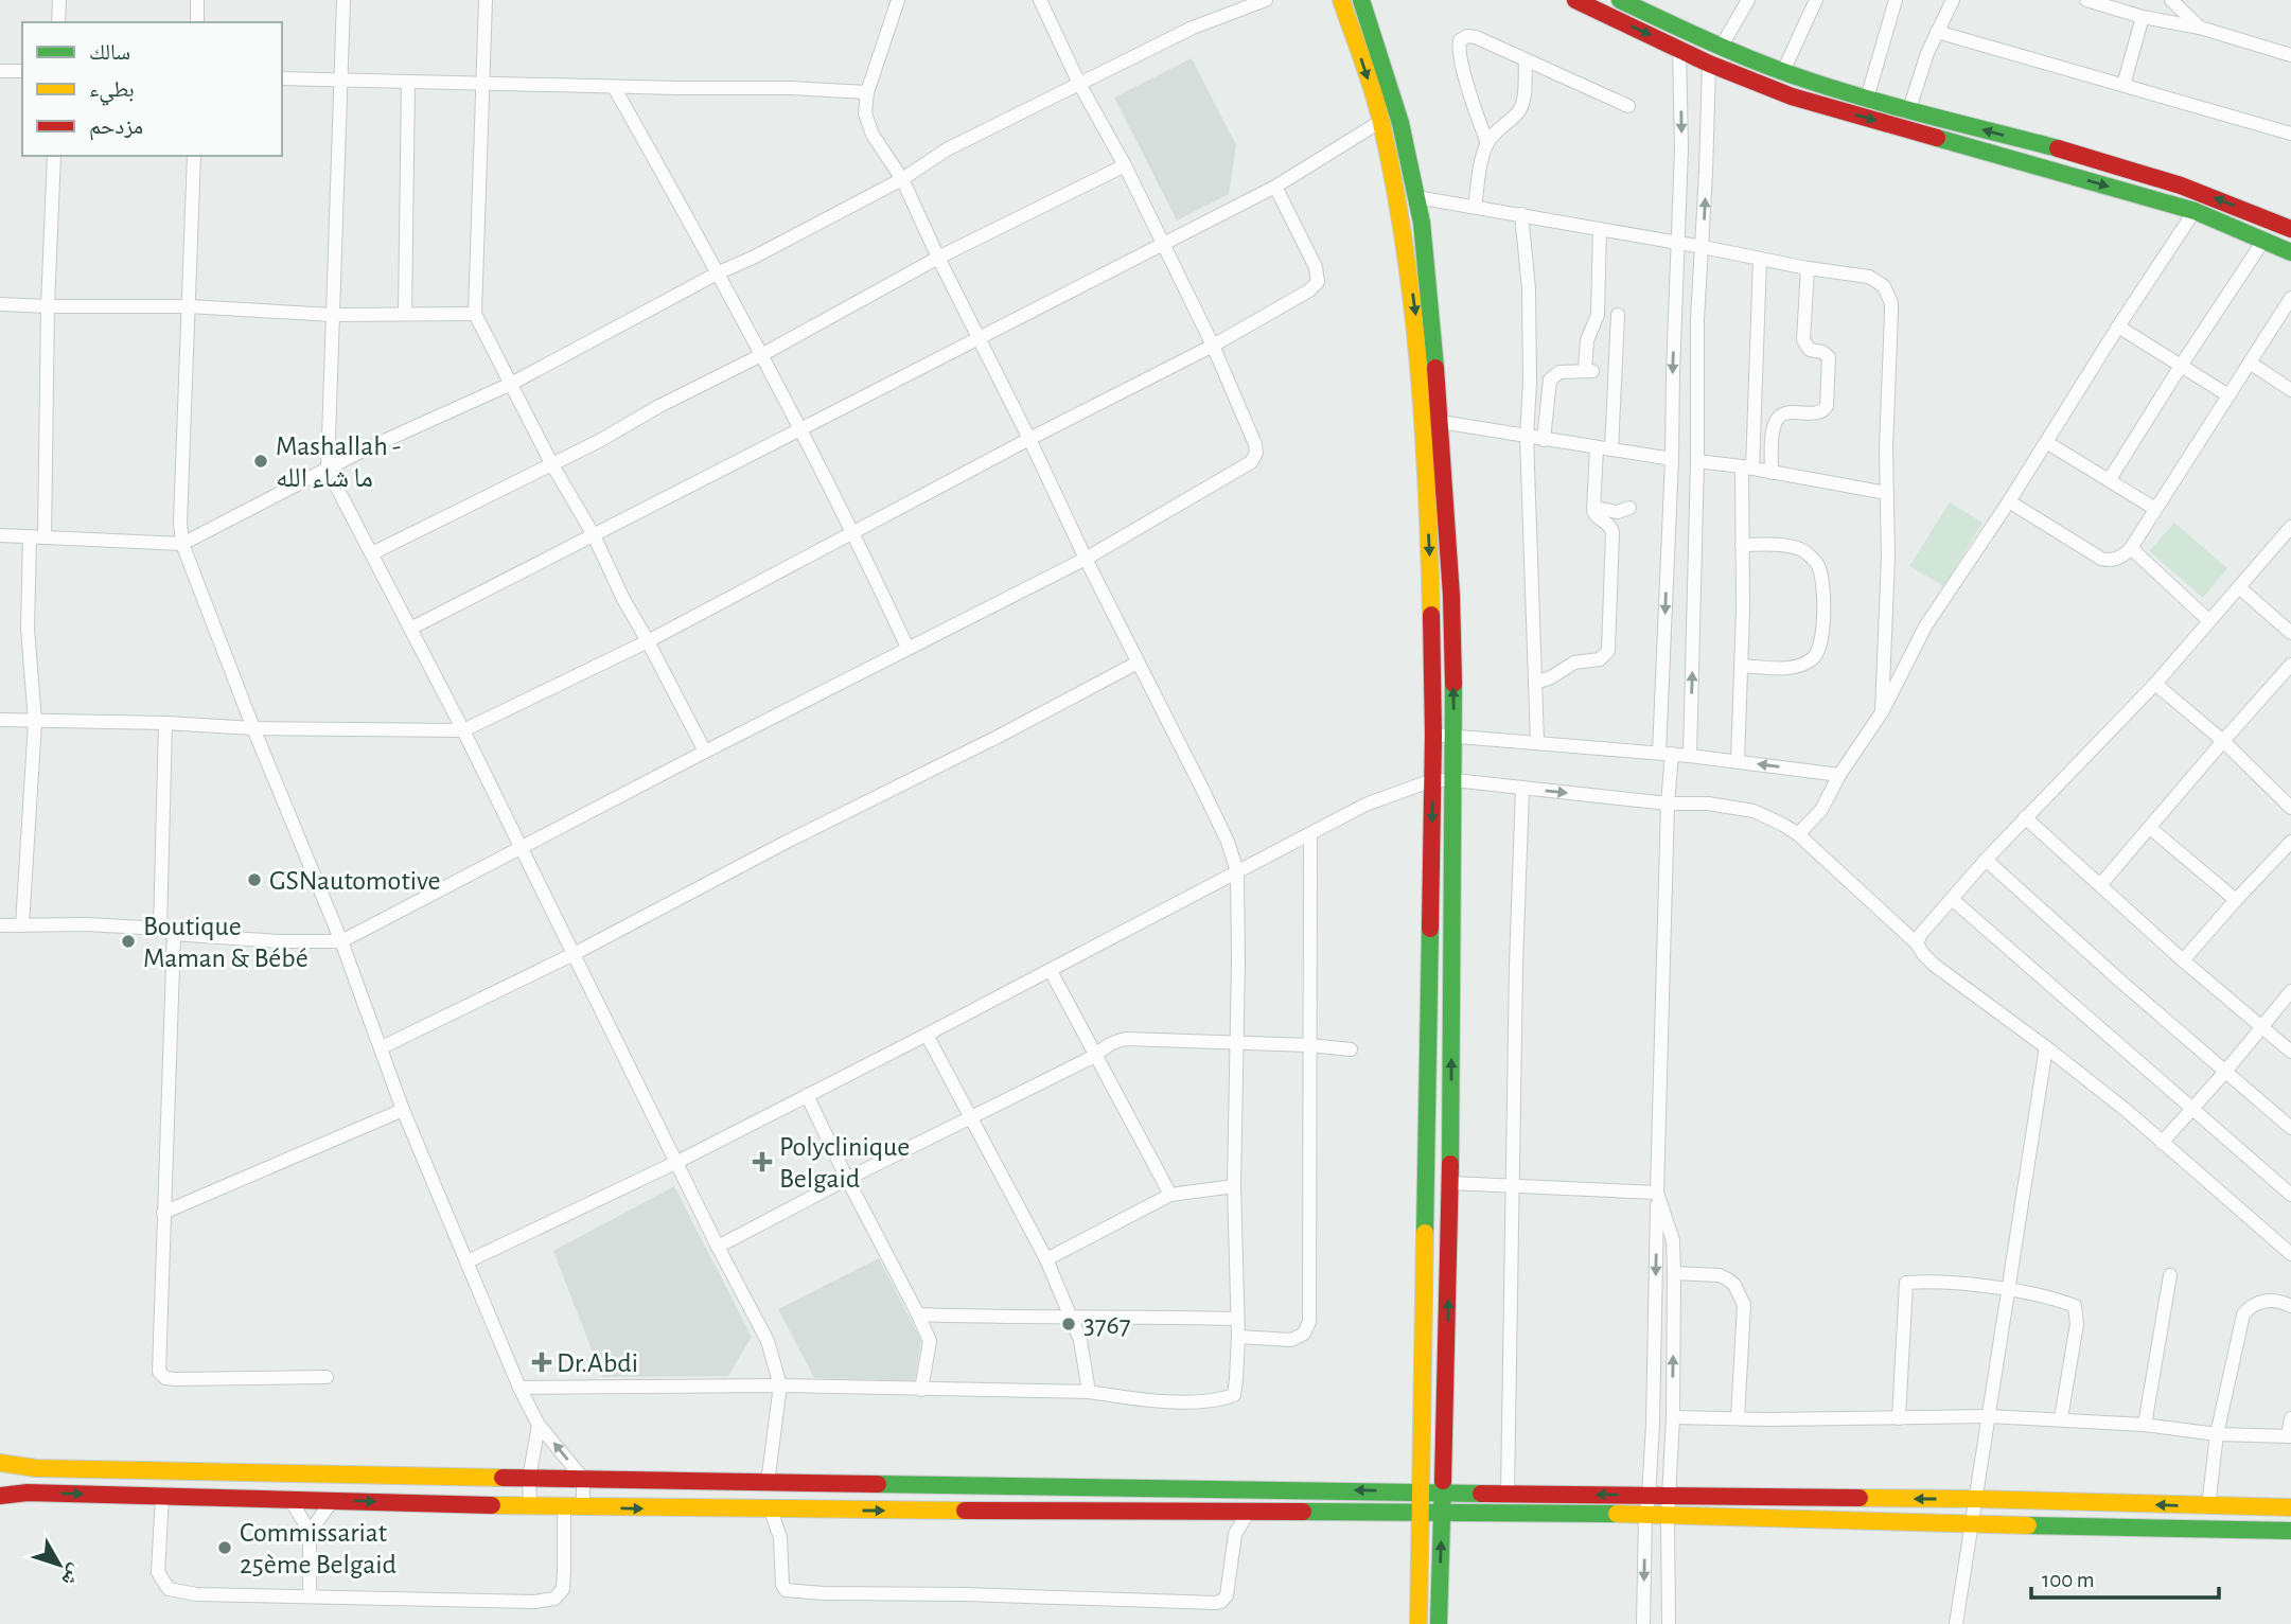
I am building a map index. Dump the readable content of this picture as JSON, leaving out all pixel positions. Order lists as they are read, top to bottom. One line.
{"places":{"other":["Mashallah - ما شاء الله","GSNautomotive","Boutique Maman & Bébé","3767","Commissariat 25ème Belgaid"],"health":["Polyclinique Belgaid","Dr.Abdi"]},"legend":["سالك","بطيء","مزدحم"],"scale_bar":"100 m","north":"bottom right"}
